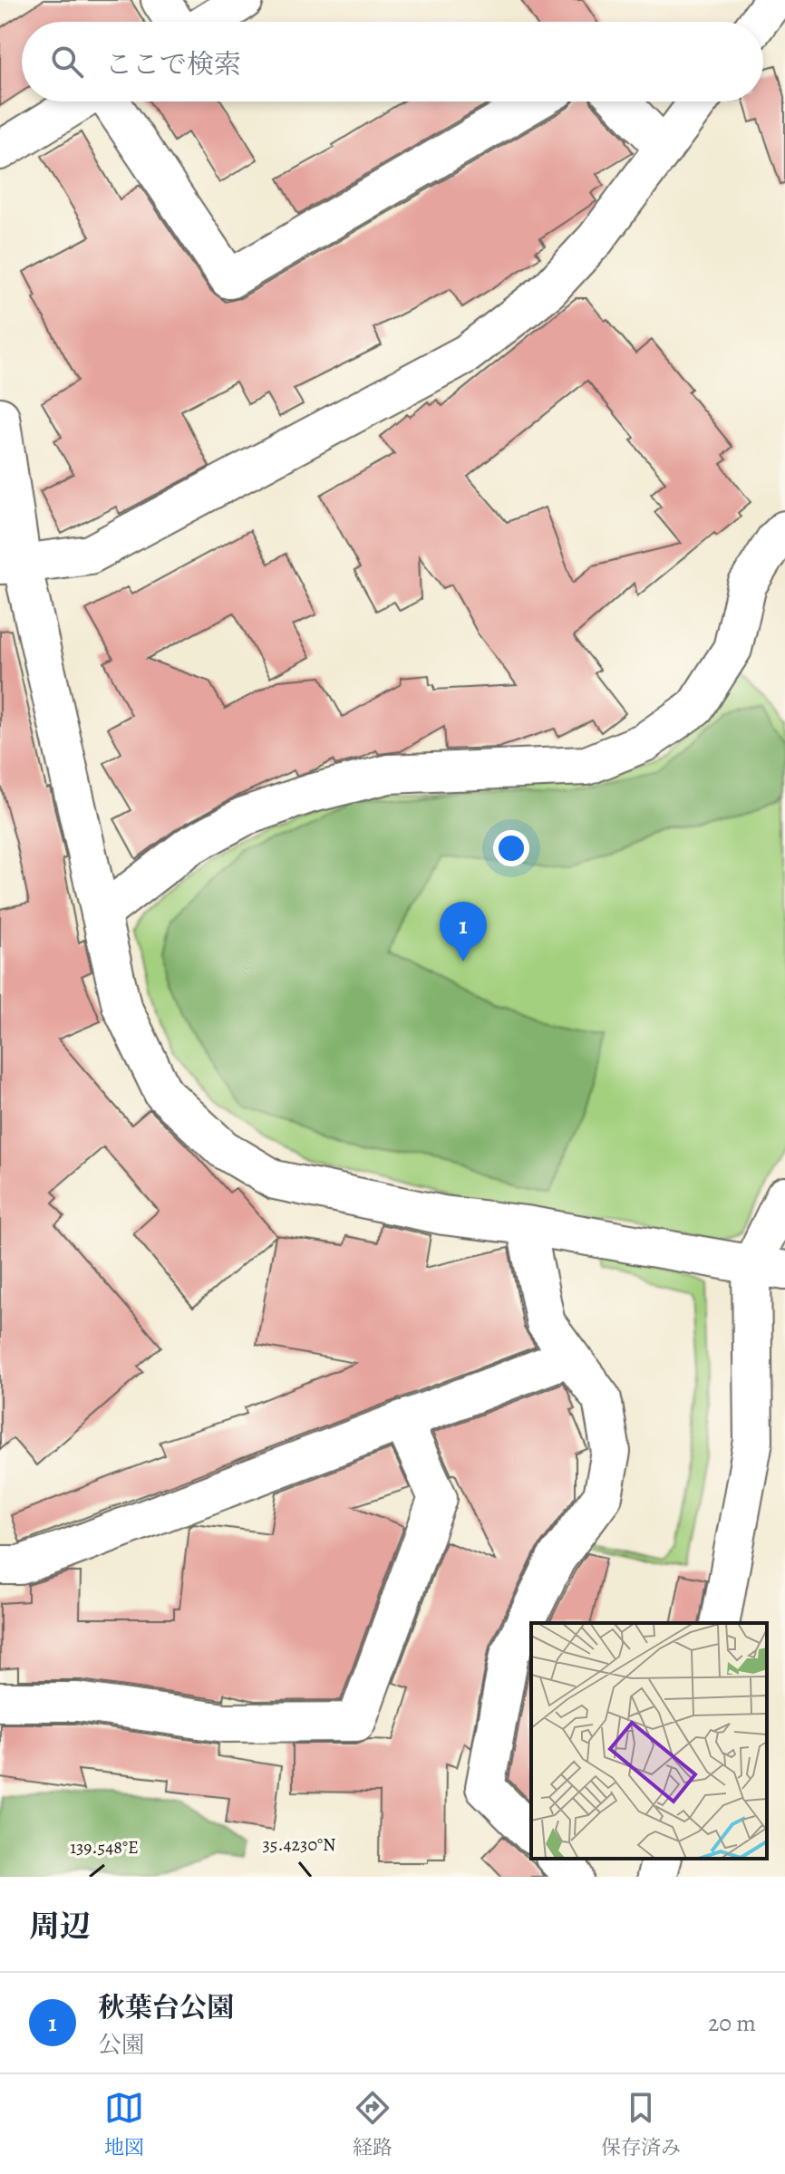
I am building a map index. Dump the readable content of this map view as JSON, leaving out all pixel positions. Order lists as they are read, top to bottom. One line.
{"page":{"search":"ここで検索","pins":"1","heading":"周辺","list":[{"mark":"1","name":"秋葉台公園","note":"公園","value":"20 m"}],"nav":["地図","経路","保存済み"]},"coordinates":["35.4230°N","139.548°E"]}
